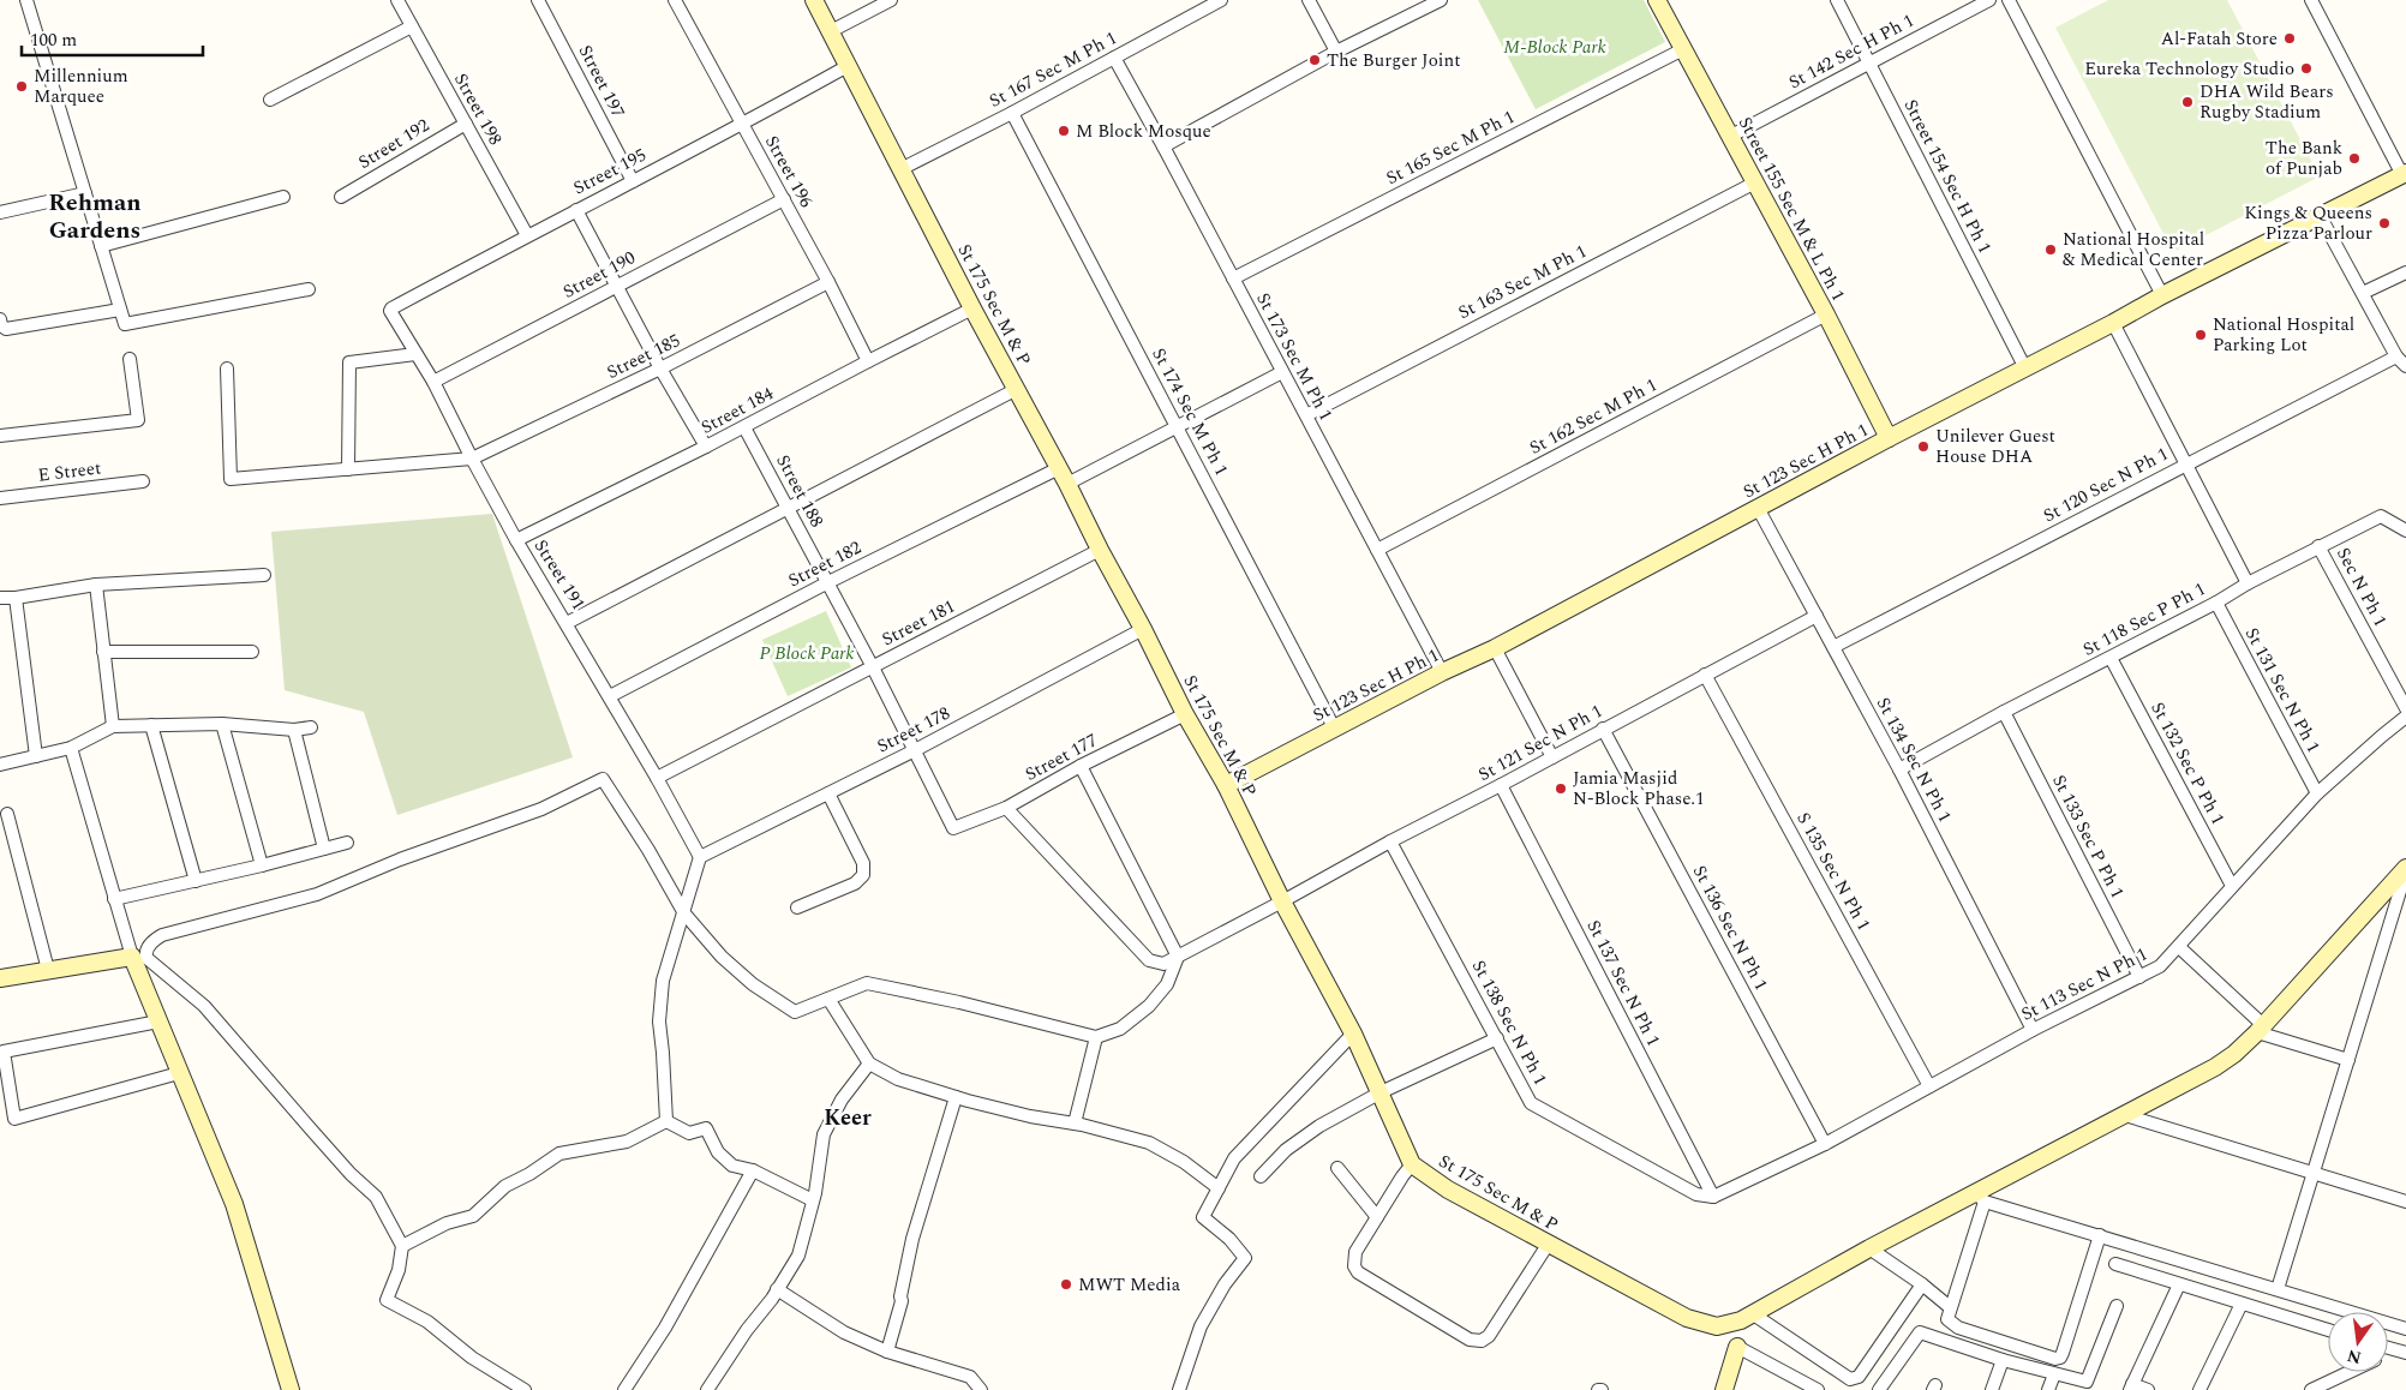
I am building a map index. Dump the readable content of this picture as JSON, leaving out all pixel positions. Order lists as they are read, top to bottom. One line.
{"streets":{"street":["St 142 Sec H Ph 1","St 167 Sec M Ph 1","Street 197","Street 198","Street 192","St 165 Sec M Ph 1","Street 195","Street 196","Street 154 Sec H Ph 1","Street 155 Sec M & L Ph 1","Street 190","St 163 Sec M Ph 1","St 175 Sec M & P","Street 185","St 173 Sec M Ph 1","Street 184","St 174 Sec M Ph 1","St 162 Sec M Ph 1","St 123 Sec H Ph 1","E Street","St 120 Sec N Ph 1","Street 188","Street 182","Street 191","Sec N Ph 1","St 118 Sec P Ph 1","Street 181","St 131 Sec N Ph 1","Street 178","St 121 Sec N Ph 1","Street 177","St 134 Sec N Ph 1","St 132 Sec P Ph 1","St 133 Sec P Ph 1","S 135 Sec N Ph 1","St 136 Sec N Ph 1","St 137 Sec N Ph 1","St 113 Sec N Ph 1","St 138 Sec N Ph 1"]},"crossings":[["St 142 Sec H Ph 1","Street 154 Sec H Ph 1"],["St 142 Sec H Ph 1","Street 155 Sec M & L Ph 1"],["St 167 Sec M Ph 1","St 175 Sec M & P"],["St 167 Sec M Ph 1","St 173 Sec M Ph 1"],["St 167 Sec M Ph 1","St 174 Sec M Ph 1"],["Street 197","Street 195"],["Street 198","Street 192"],["Street 198","Street 195"],["St 165 Sec M Ph 1","Street 155 Sec M & L Ph 1"],["St 165 Sec M Ph 1","St 173 Sec M Ph 1"],["Street 195","Street 196"],["Street 195","St 175 Sec M & P"],["Street 195","Street 191"],["Street 196","Street 190"],["Street 196","Street 185"],["Street 196","Street 184"],["Street 154 Sec H Ph 1","St 123 Sec H Ph 1"],["Street 155 Sec M & L Ph 1","St 163 Sec M Ph 1"],["Street 155 Sec M & L Ph 1","St 162 Sec M Ph 1"],["Street 155 Sec M & L Ph 1","St 123 Sec H Ph 1"],["Street 190","Street 191"],["St 163 Sec M Ph 1","St 173 Sec M Ph 1"],["St 175 Sec M & P","Street 184"],["St 175 Sec M & P","St 123 Sec H Ph 1"],["St 175 Sec M & P","Street 182"],["St 175 Sec M & P","Street 181"],["St 175 Sec M & P","Street 178"],["St 175 Sec M & P","St 121 Sec N Ph 1"],["St 175 Sec M & P","Street 177"],["Street 185","Street 191"],["St 173 Sec M Ph 1","St 162 Sec M Ph 1"],["St 173 Sec M Ph 1","St 123 Sec H Ph 1"],["Street 184","Street 188"],["Street 184","Street 191"],["St 174 Sec M Ph 1","St 123 Sec H Ph 1"],["St 123 Sec H Ph 1","St 134 Sec N Ph 1"],["St 120 Sec N Ph 1","St 134 Sec N Ph 1"],["Street 188","Street 182"],["Street 188","Street 181"],["Street 188","Street 178"],["Street 188","Street 177"],["Street 182","Street 191"],["Street 191","Street 181"],["Street 191","Street 178"],["Sec N Ph 1","St 118 Sec P Ph 1"],["St 118 Sec P Ph 1","St 131 Sec N Ph 1"],["St 118 Sec P Ph 1","St 134 Sec N Ph 1"],["St 118 Sec P Ph 1","St 132 Sec P Ph 1"],["St 118 Sec P Ph 1","St 133 Sec P Ph 1"],["St 131 Sec N Ph 1","St 113 Sec N Ph 1"],["St 121 Sec N Ph 1","St 134 Sec N Ph 1"],["St 121 Sec N Ph 1","S 135 Sec N Ph 1"],["St 121 Sec N Ph 1","St 136 Sec N Ph 1"],["St 121 Sec N Ph 1","St 137 Sec N Ph 1"],["St 121 Sec N Ph 1","St 138 Sec N Ph 1"],["St 134 Sec N Ph 1","St 113 Sec N Ph 1"],["St 132 Sec P Ph 1","St 113 Sec N Ph 1"],["St 133 Sec P Ph 1","St 113 Sec N Ph 1"],["S 135 Sec N Ph 1","St 113 Sec N Ph 1"],["St 136 Sec N Ph 1","St 113 Sec N Ph 1"],["St 137 Sec N Ph 1","St 113 Sec N Ph 1"],["St 137 Sec N Ph 1","St 138 Sec N Ph 1"],["St 113 Sec N Ph 1","St 138 Sec N Ph 1"]],"districts":["Rehman Gardens","Keer"],"parks":["M-Block Park","P Block Park"],"places":["Al-Fatah Store","The Burger Joint","Eureka Technology Studio","Millennium Marquee","DHA Wild Bears Rugby Stadium","M Block Mosque","The Bank of Punjab","Kings & Queens Pizza Parlour","National Hospital & Medical Center","National Hospital Parking Lot","Unilever Guest House DHA","Jamia Masjid N-Block Phase.1","MWT Media"],"scale_bar":"100 m","north":"bottom"}
